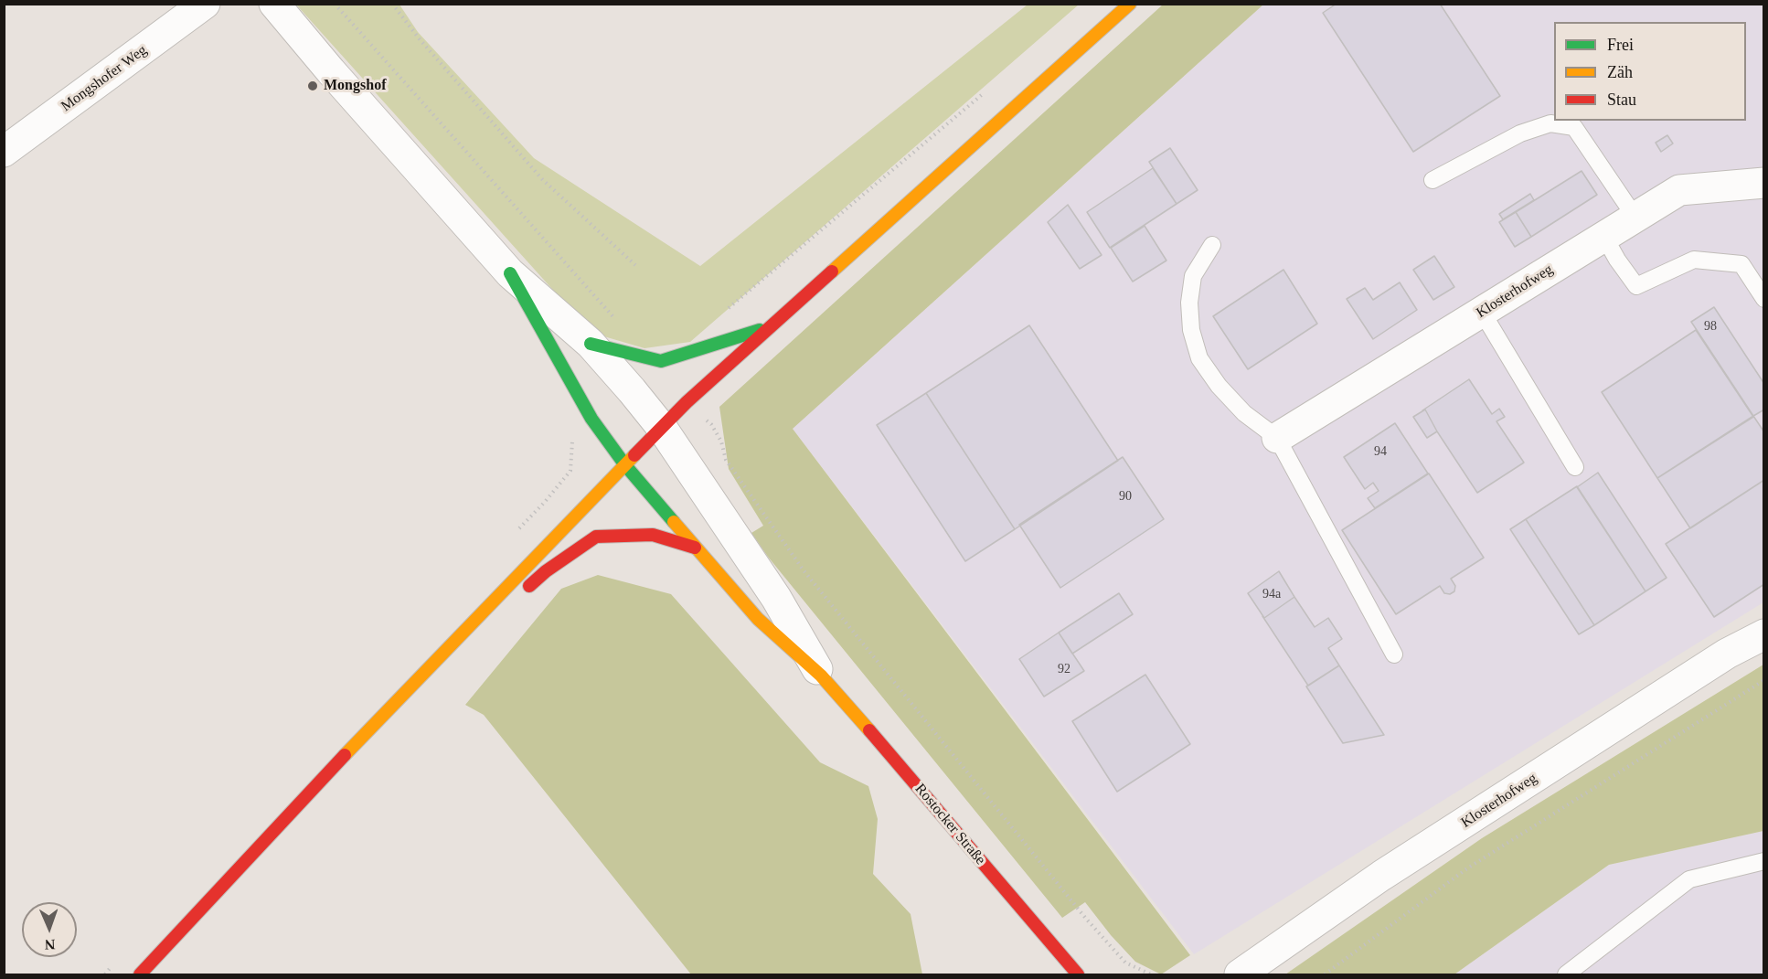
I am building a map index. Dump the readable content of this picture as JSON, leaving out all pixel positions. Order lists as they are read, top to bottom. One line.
{"streets":{"main road":["Rostocker Straße"],"street":["Mongshofer Weg","Klosterhofweg"]},"places":["Mongshof"],"house_numbers":["98","94","90","94a","92"],"legend":["Frei","Zäh","Stau"],"north":"bottom"}
